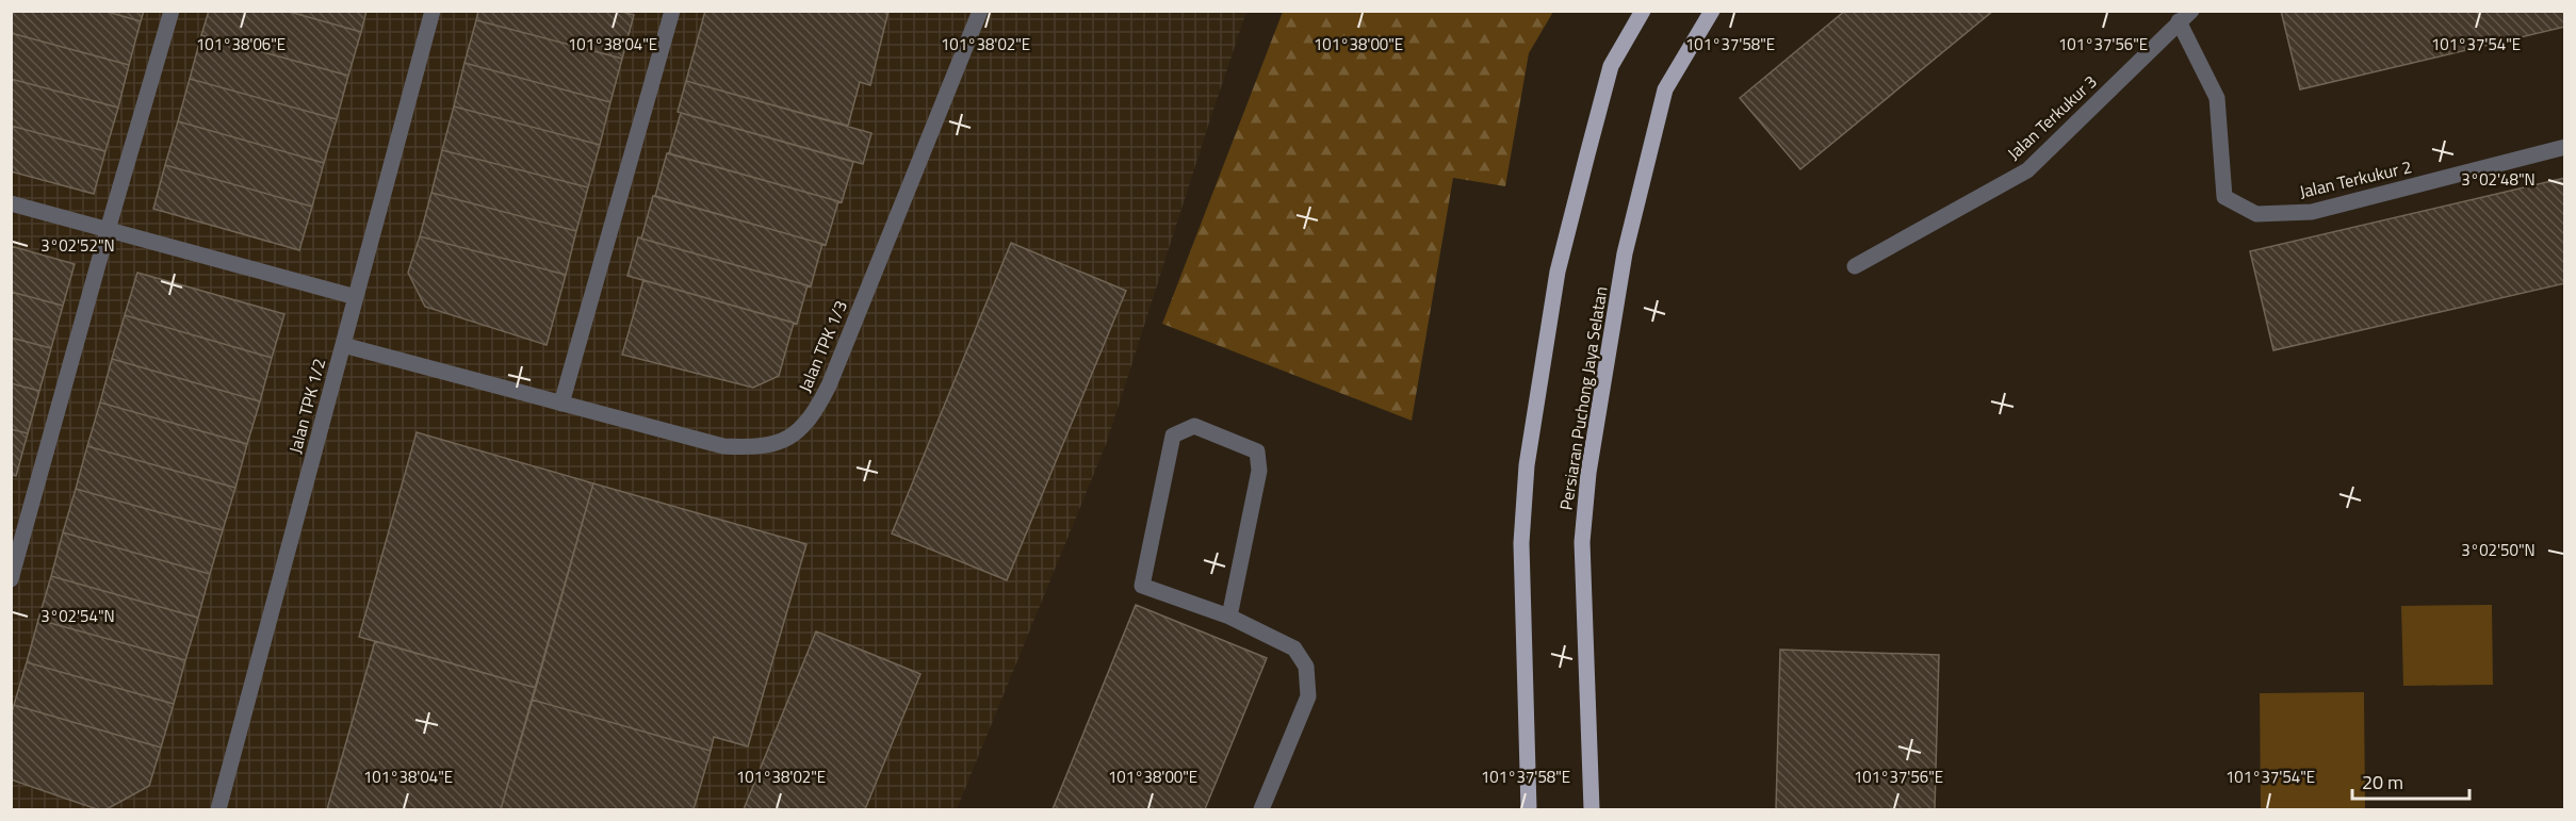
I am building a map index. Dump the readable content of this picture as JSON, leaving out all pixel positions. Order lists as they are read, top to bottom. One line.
{"streets":{"main road":["Persiaran Puchong Jaya Selatan"],"street":["Jalan Terkukur 3","Jalan Terkukur 2","Jalan TPK 1/3","Jalan TPK 1/2"]},"crossings":[["Jalan Terkukur 3","Jalan Terkukur 2"],["Jalan TPK 1/3","Jalan TPK 1/2"]],"scale_bar":"20 m","coordinates":["101°38'06\"E","101°38'04\"E","101°38'02\"E","101°38'00\"E","101°37'56\"E","101°37'54\"E","101°37'58\"E","3°02'48\"N","3°02'52\"N","3°02'50\"N","3°02'54\"N"]}
